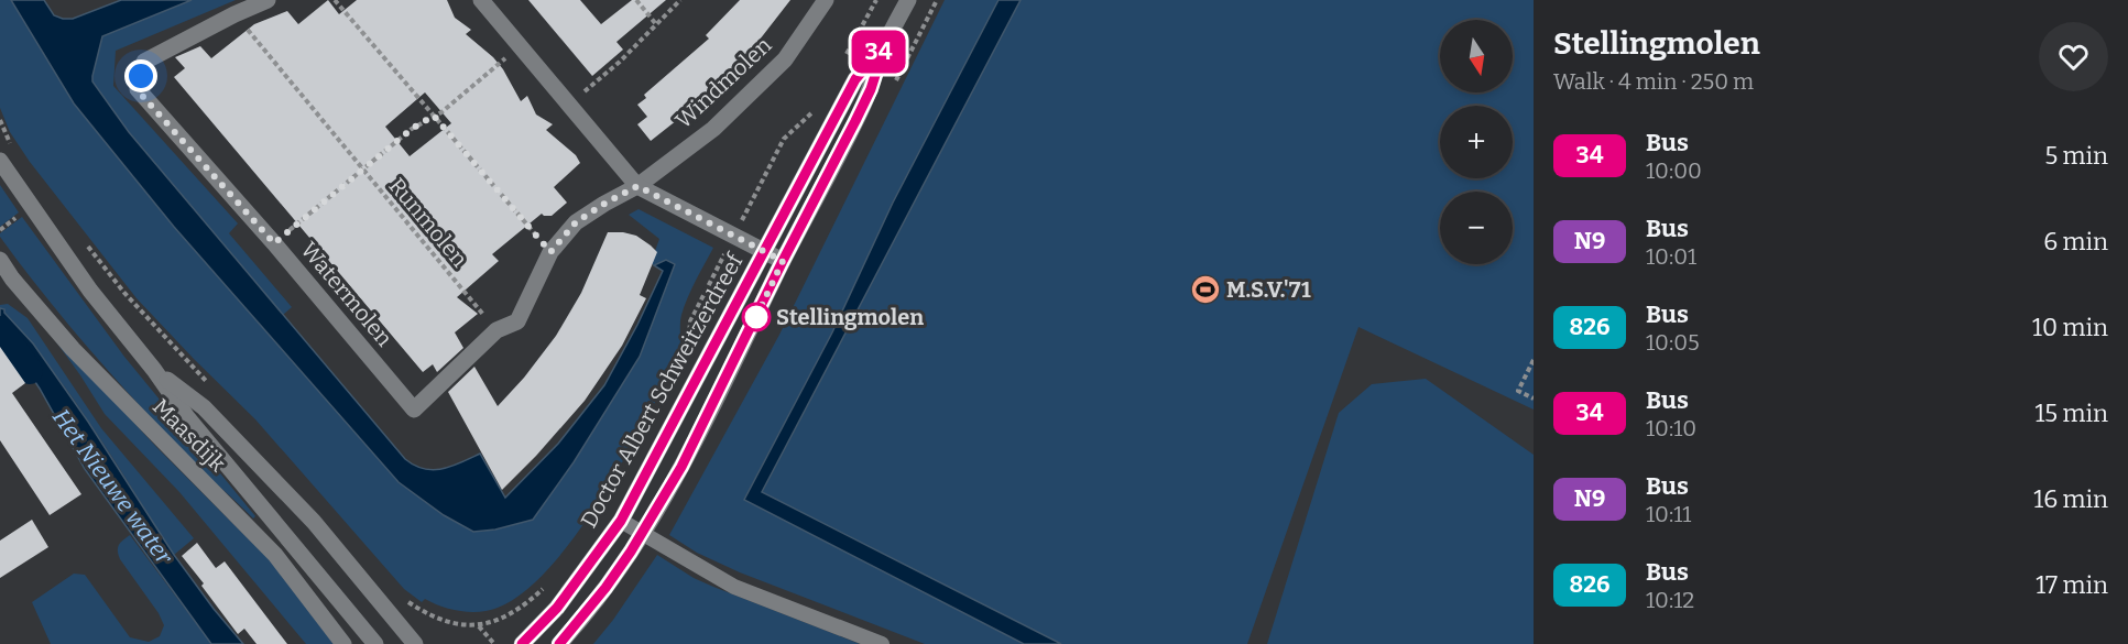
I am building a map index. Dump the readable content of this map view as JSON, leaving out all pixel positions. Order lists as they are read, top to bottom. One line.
{"streets":{"street":["Windmolen","Watermolen","Doctor Albert Schweitzerdreef","Maasdijk"],"path":["Runmolen"]},"crossings":[["Windmolen","Watermolen"],["Runmolen","Watermolen"]],"water":["Het Nieuwe water"],"places":{"sports":["M.S.V.'71"],"other":["Stellingmolen"]},"lines":["bus line 34"],"north":"bottom","page":{"on_map":"34","heading":["Stellingmolen","Walk · 4 min · 250 m"],"map_buttons":["+","−"],"list":[{"mark":"34","name":"Bus","note":"10:00","value":"5 min"},{"mark":"N9","name":"Bus","note":"10:01","value":"6 min"},{"mark":"826","name":"Bus","note":"10:05","value":"10 min"},{"mark":"34","name":"Bus","note":"10:10","value":"15 min"},{"mark":"N9","name":"Bus","note":"10:11","value":"16 min"},{"mark":"826","name":"Bus","note":"10:12","value":"17 min"}]}}
